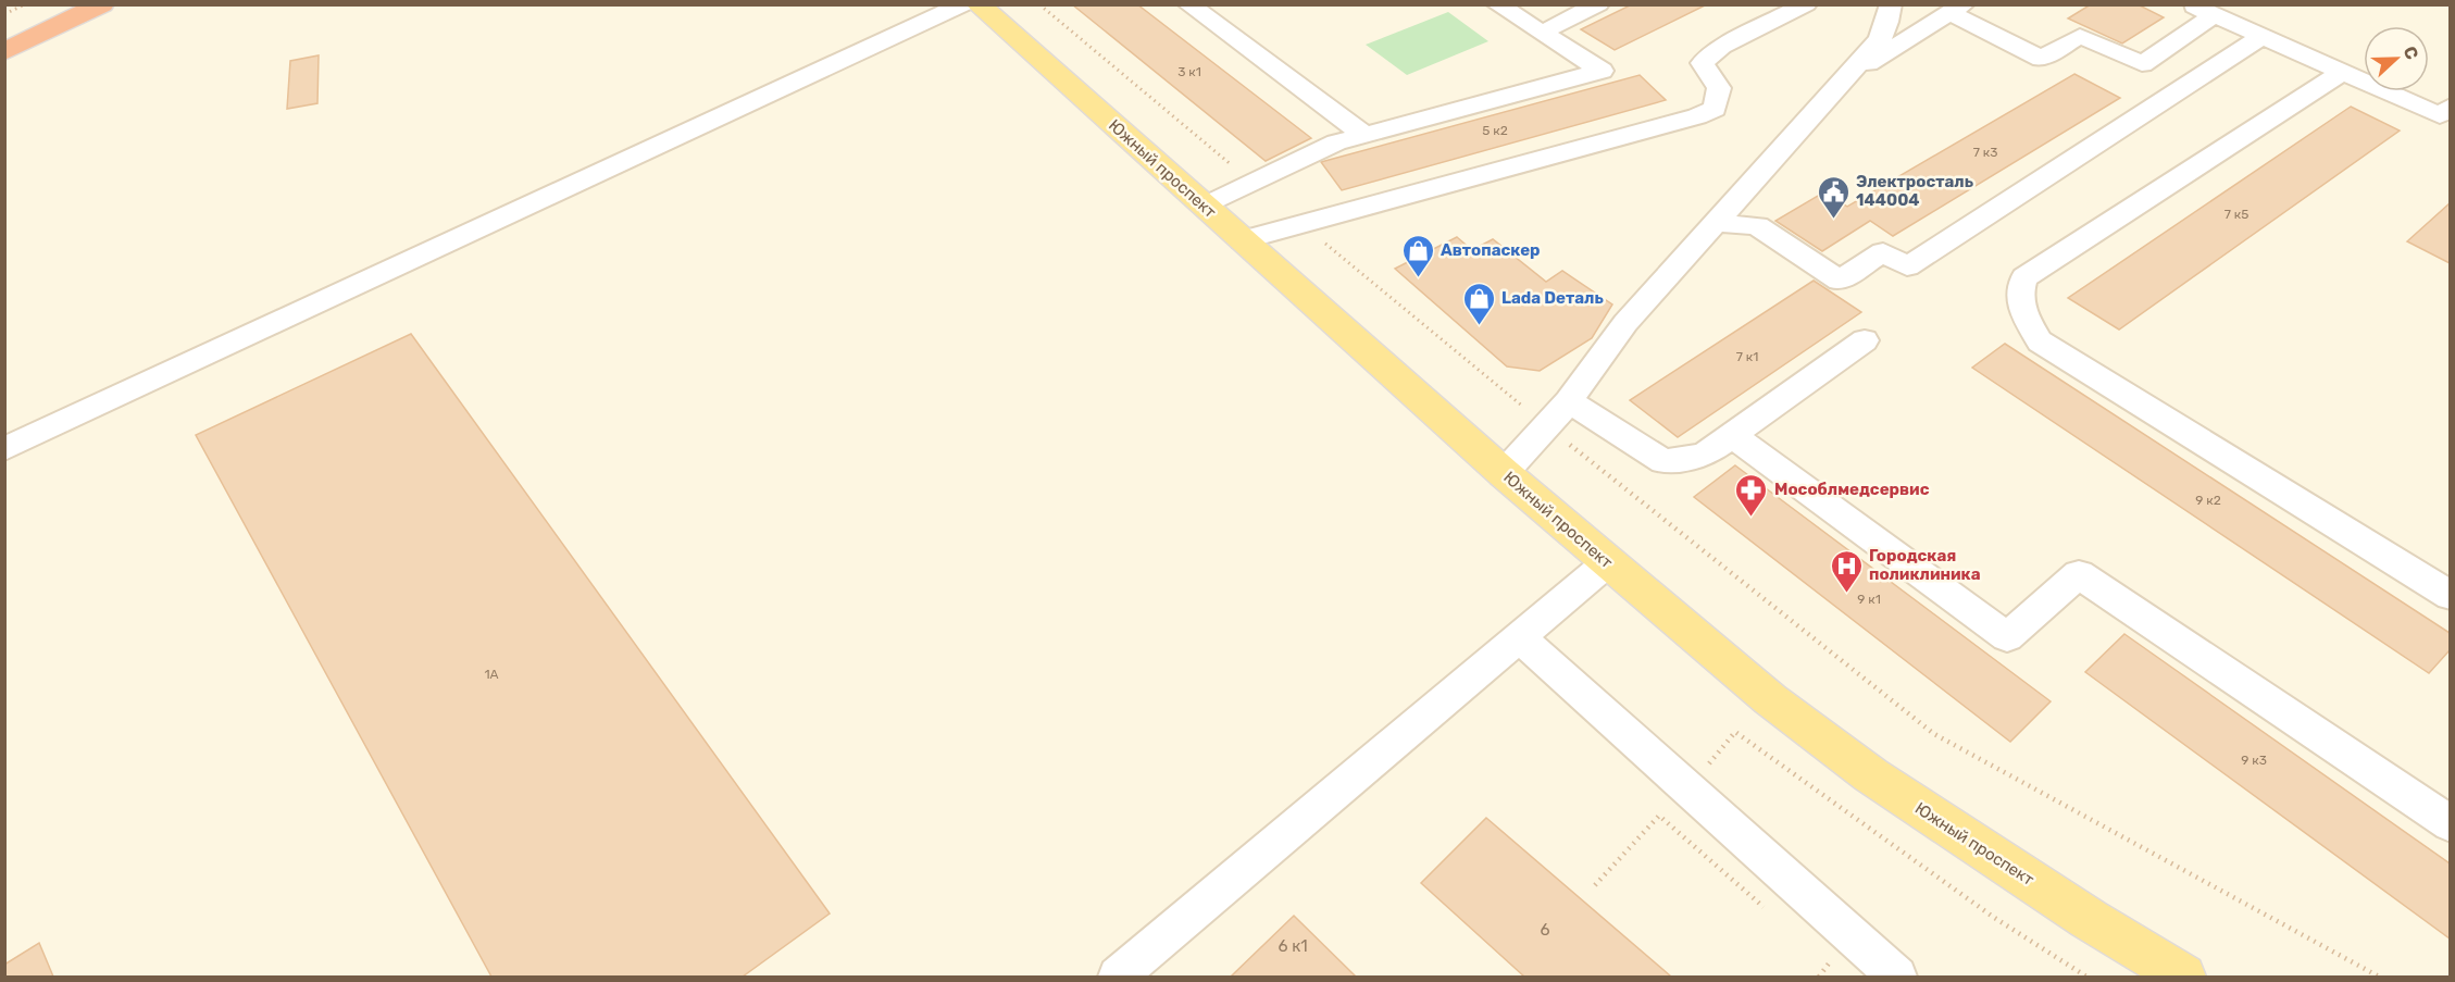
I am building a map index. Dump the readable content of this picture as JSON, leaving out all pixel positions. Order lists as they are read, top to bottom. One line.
{"streets":{"main road":["Южный проспект"]},"places":{"public building":["Электросталь 144004"],"shop":["Автопаскер","Lada Dеталь"],"pharmacy":["Мособлмедсервис"],"hospital":["Городская поликлиника"]},"house_numbers":["3 к1","5 к2","7 к3","7 к5","7 к1","9 к2","9 к1","1А","9 к3","6","6 к1"],"north":"right"}
